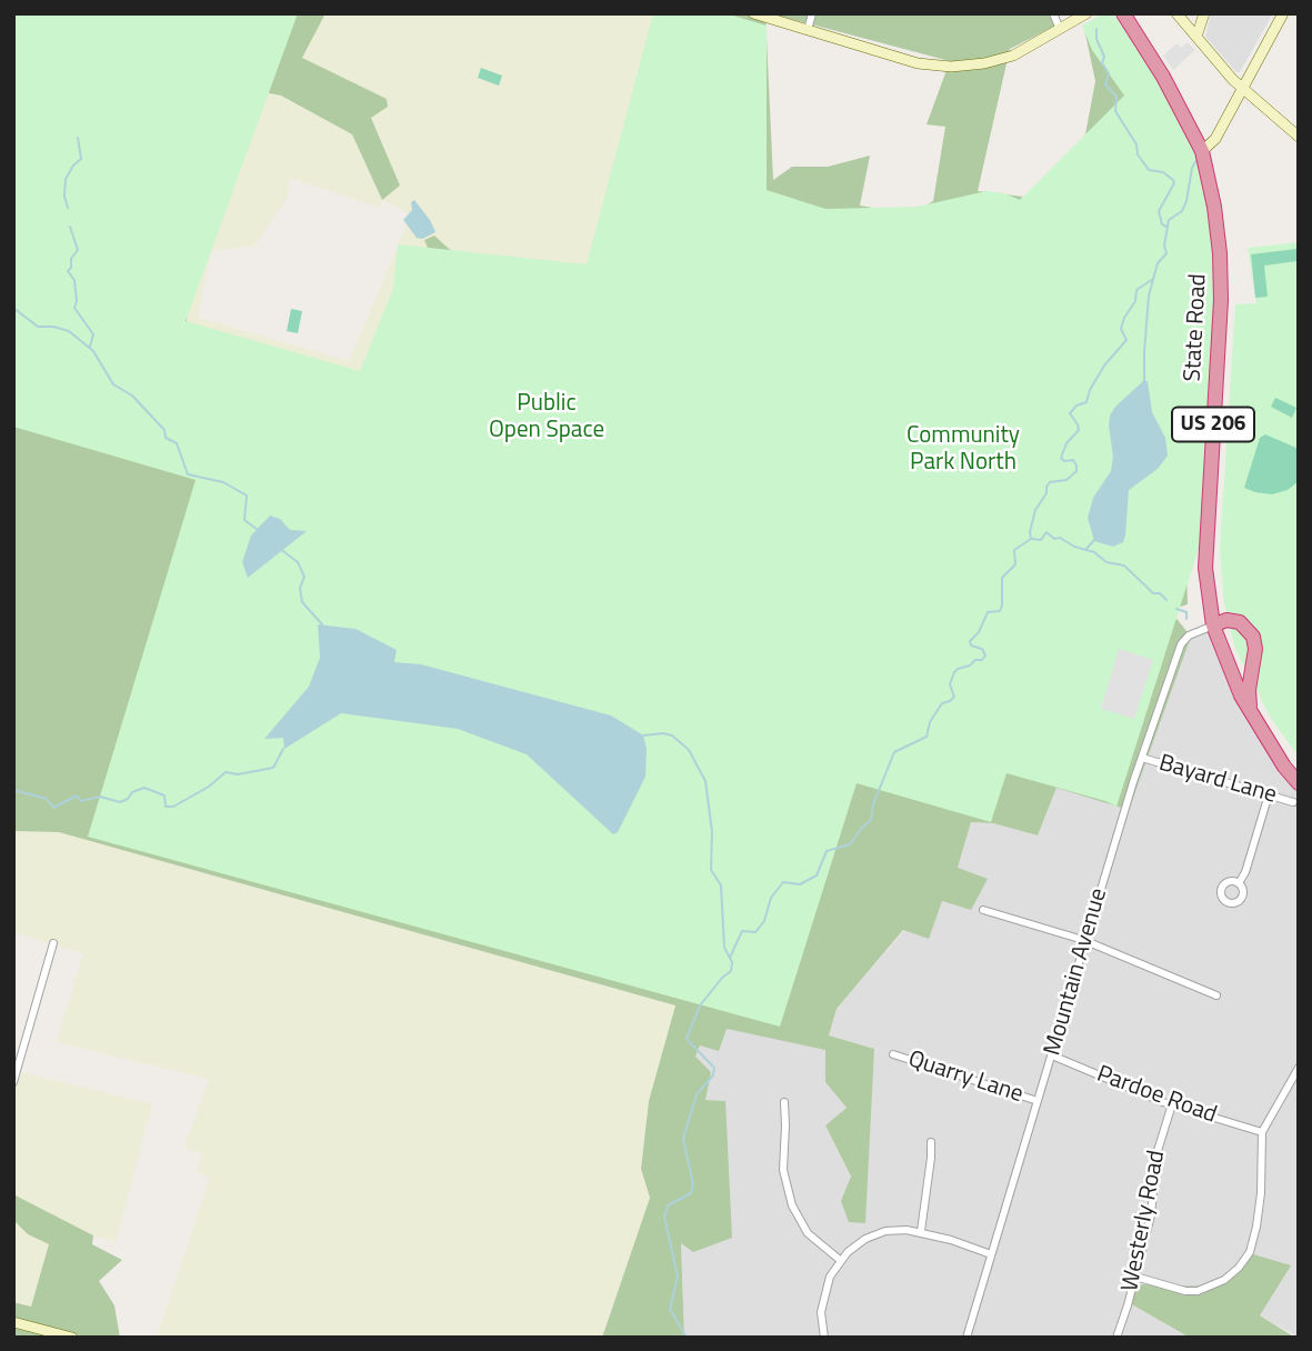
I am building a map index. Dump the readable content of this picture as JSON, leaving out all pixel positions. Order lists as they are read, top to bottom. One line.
{"streets":{"highway":["State Road","US 206"],"street":["Bayard Lane","Mountain Avenue","Quarry Lane","Pardoe Road","Westerly Road"]},"crossings":[["State Road","Mountain Avenue"],["Bayard Lane","Mountain Avenue"],["Mountain Avenue","Quarry Lane"],["Mountain Avenue","Pardoe Road"],["Pardoe Road","Westerly Road"]],"parks":["Public Open Space","Community Park North"]}
